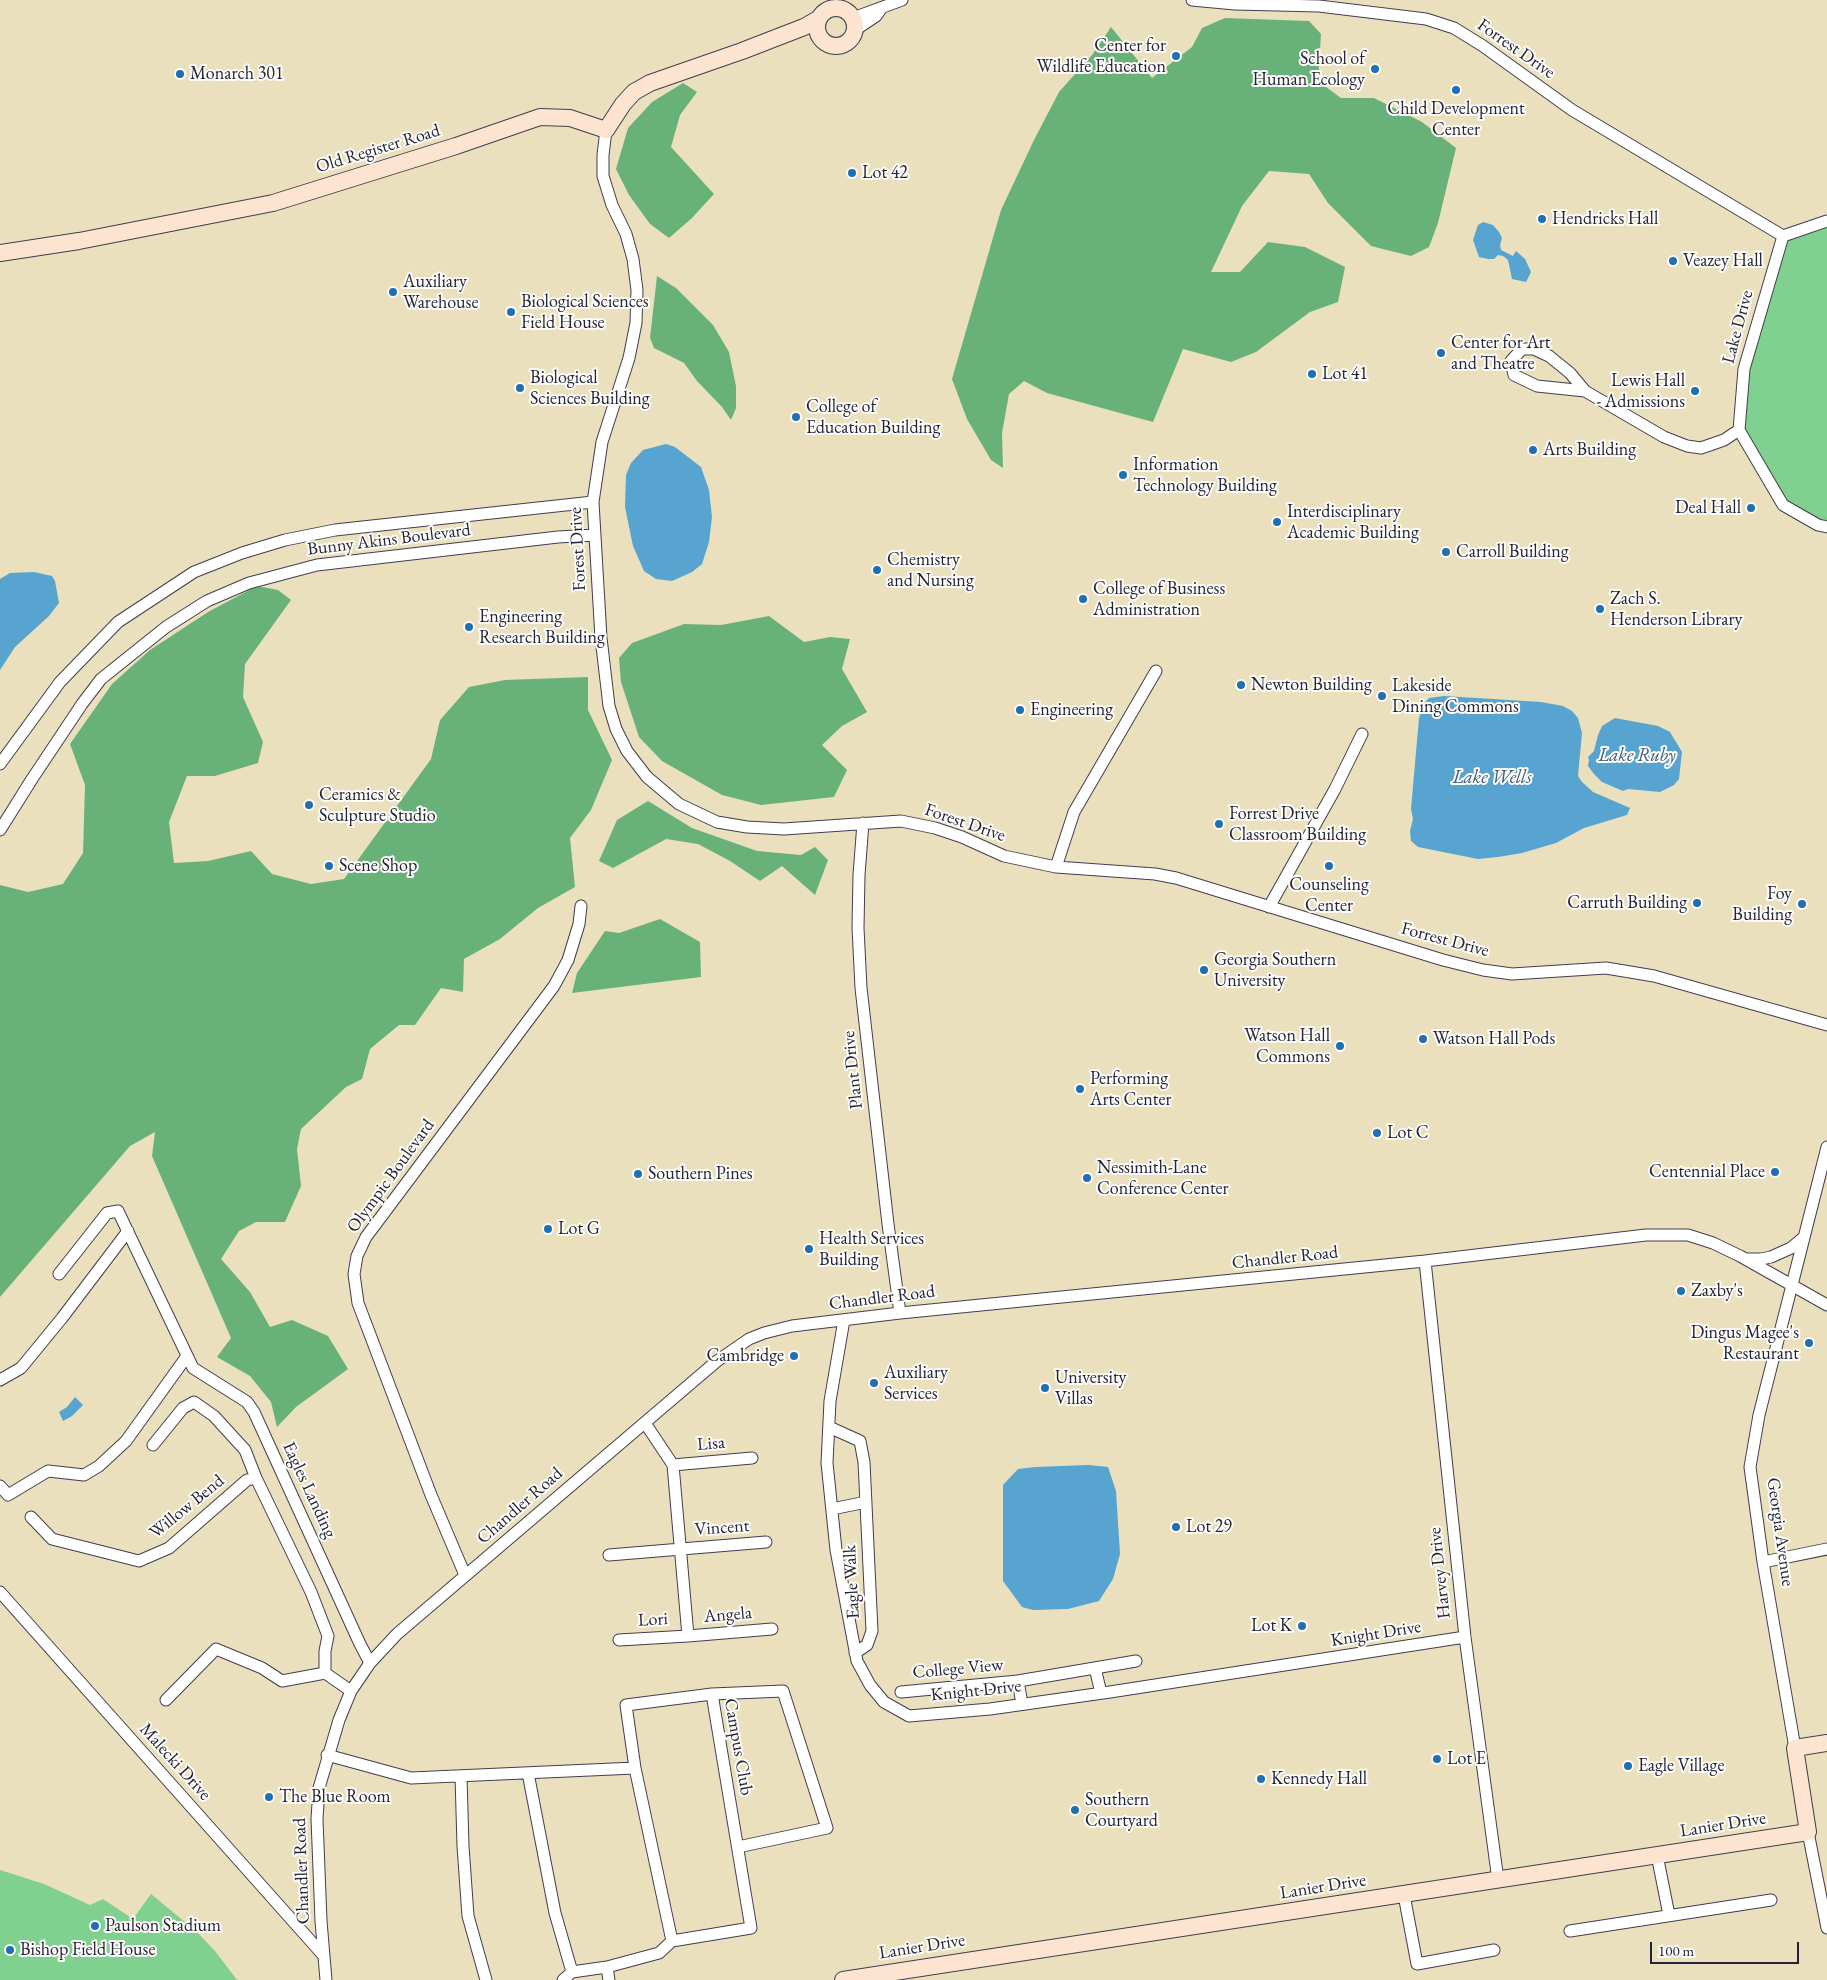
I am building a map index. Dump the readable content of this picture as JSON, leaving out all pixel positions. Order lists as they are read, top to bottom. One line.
{"streets":{"street":["Forrest Drive","Old Register Road","Lake Drive","Bunny Akins Boulevard","Forest Drive","Plant Drive","Olympic Boulevard","Chandler Road","Lisa","Eagles Landing","Willow Bend","Vincent","Georgia Avenue","Harvey Drive","Eagle Walk","Angela","Lori","Knight Drive","College View","Campus Club","Malecki Drive","Lanier Drive"]},"crossings":[["Forrest Drive","Lake Drive"],["Forrest Drive","Forest Drive"],["Old Register Road","Forest Drive"],["Bunny Akins Boulevard","Forest Drive"],["Forest Drive","Plant Drive"],["Plant Drive","Chandler Road"],["Olympic Boulevard","Chandler Road"],["Chandler Road","Eagles Landing"],["Chandler Road","Georgia Avenue"],["Chandler Road","Harvey Drive"],["Chandler Road","Knight Drive"],["Chandler Road","Malecki Drive"],["Georgia Avenue","Lanier Drive"],["Harvey Drive","Knight Drive"],["Harvey Drive","Lanier Drive"],["Eagle Walk","Knight Drive"],["Angela","Lori"],["Knight Drive","College View"]],"water":["Lake Ruby","Lake Wells"],"places":["Center for Wildlife Education","School of Human Ecology","Monarch 301","Child Development Center","Lot 42","Hendricks Hall","Veazey Hall","Auxiliary Warehouse","Biological Sciences Field House","Center for Art and Theatre","Lot 41","Biological Sciences Building","Lewis Hall - Admissions","College of Education Building","Arts Building","Information Technology Building","Deal Hall","Interdisciplinary Academic Building","Carroll Building","Chemistry and Nursing","College of Business Administration","Zach S. Henderson Library","Engineering Research Building","Newton Building","Lakeside Dining Commons","Engineering","Ceramics & Sculpture Studio","Forrest Drive Classroom Building","Scene Shop","Counseling Center","Carruth Building","Foy Building","Georgia Southern University","Watson Hall Pods","Watson Hall Commons","Performing Arts Center","Lot C","Centennial Place","Southern Pines","Nessimith-Lane Conference Center","Lot G","Health Services Building","Zaxby's","Dingus Magee's Restaurant","Cambridge","Auxiliary Services","University Villas","Lot 29","Lot K","Lot E","Eagle Village","Kennedy Hall","The Blue Room","Southern Courtyard","Paulson Stadium","Bishop Field House"],"scale_bar":"100 m"}
